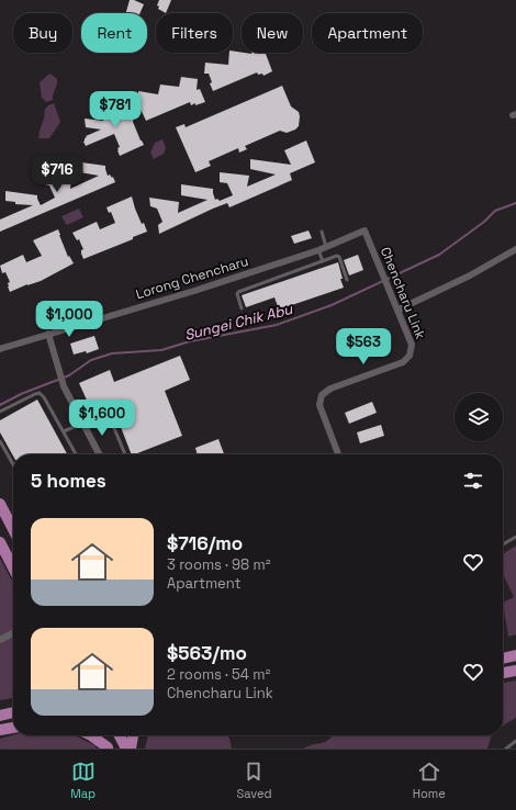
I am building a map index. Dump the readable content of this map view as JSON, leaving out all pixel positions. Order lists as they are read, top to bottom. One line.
{"streets":{"street":["Lorong Chencharu","Chencharu Link"]},"crossings":[["Lorong Chencharu","Chencharu Link"]],"water":["Sungei Chik Abu"],"page":{"chip":["Buy","Rent","Filters","New","Apartment"],"price":["$781","$716","$1,000","$563","$1,600"],"heading":"5 homes","list":[{"name":"$716/mo","note":"3 rooms · 98 m² · Apartment"},{"name":"$563/mo","note":"2 rooms · 54 m² · Chencharu Link"}],"tabs":["Map","Saved","Home"]}}
